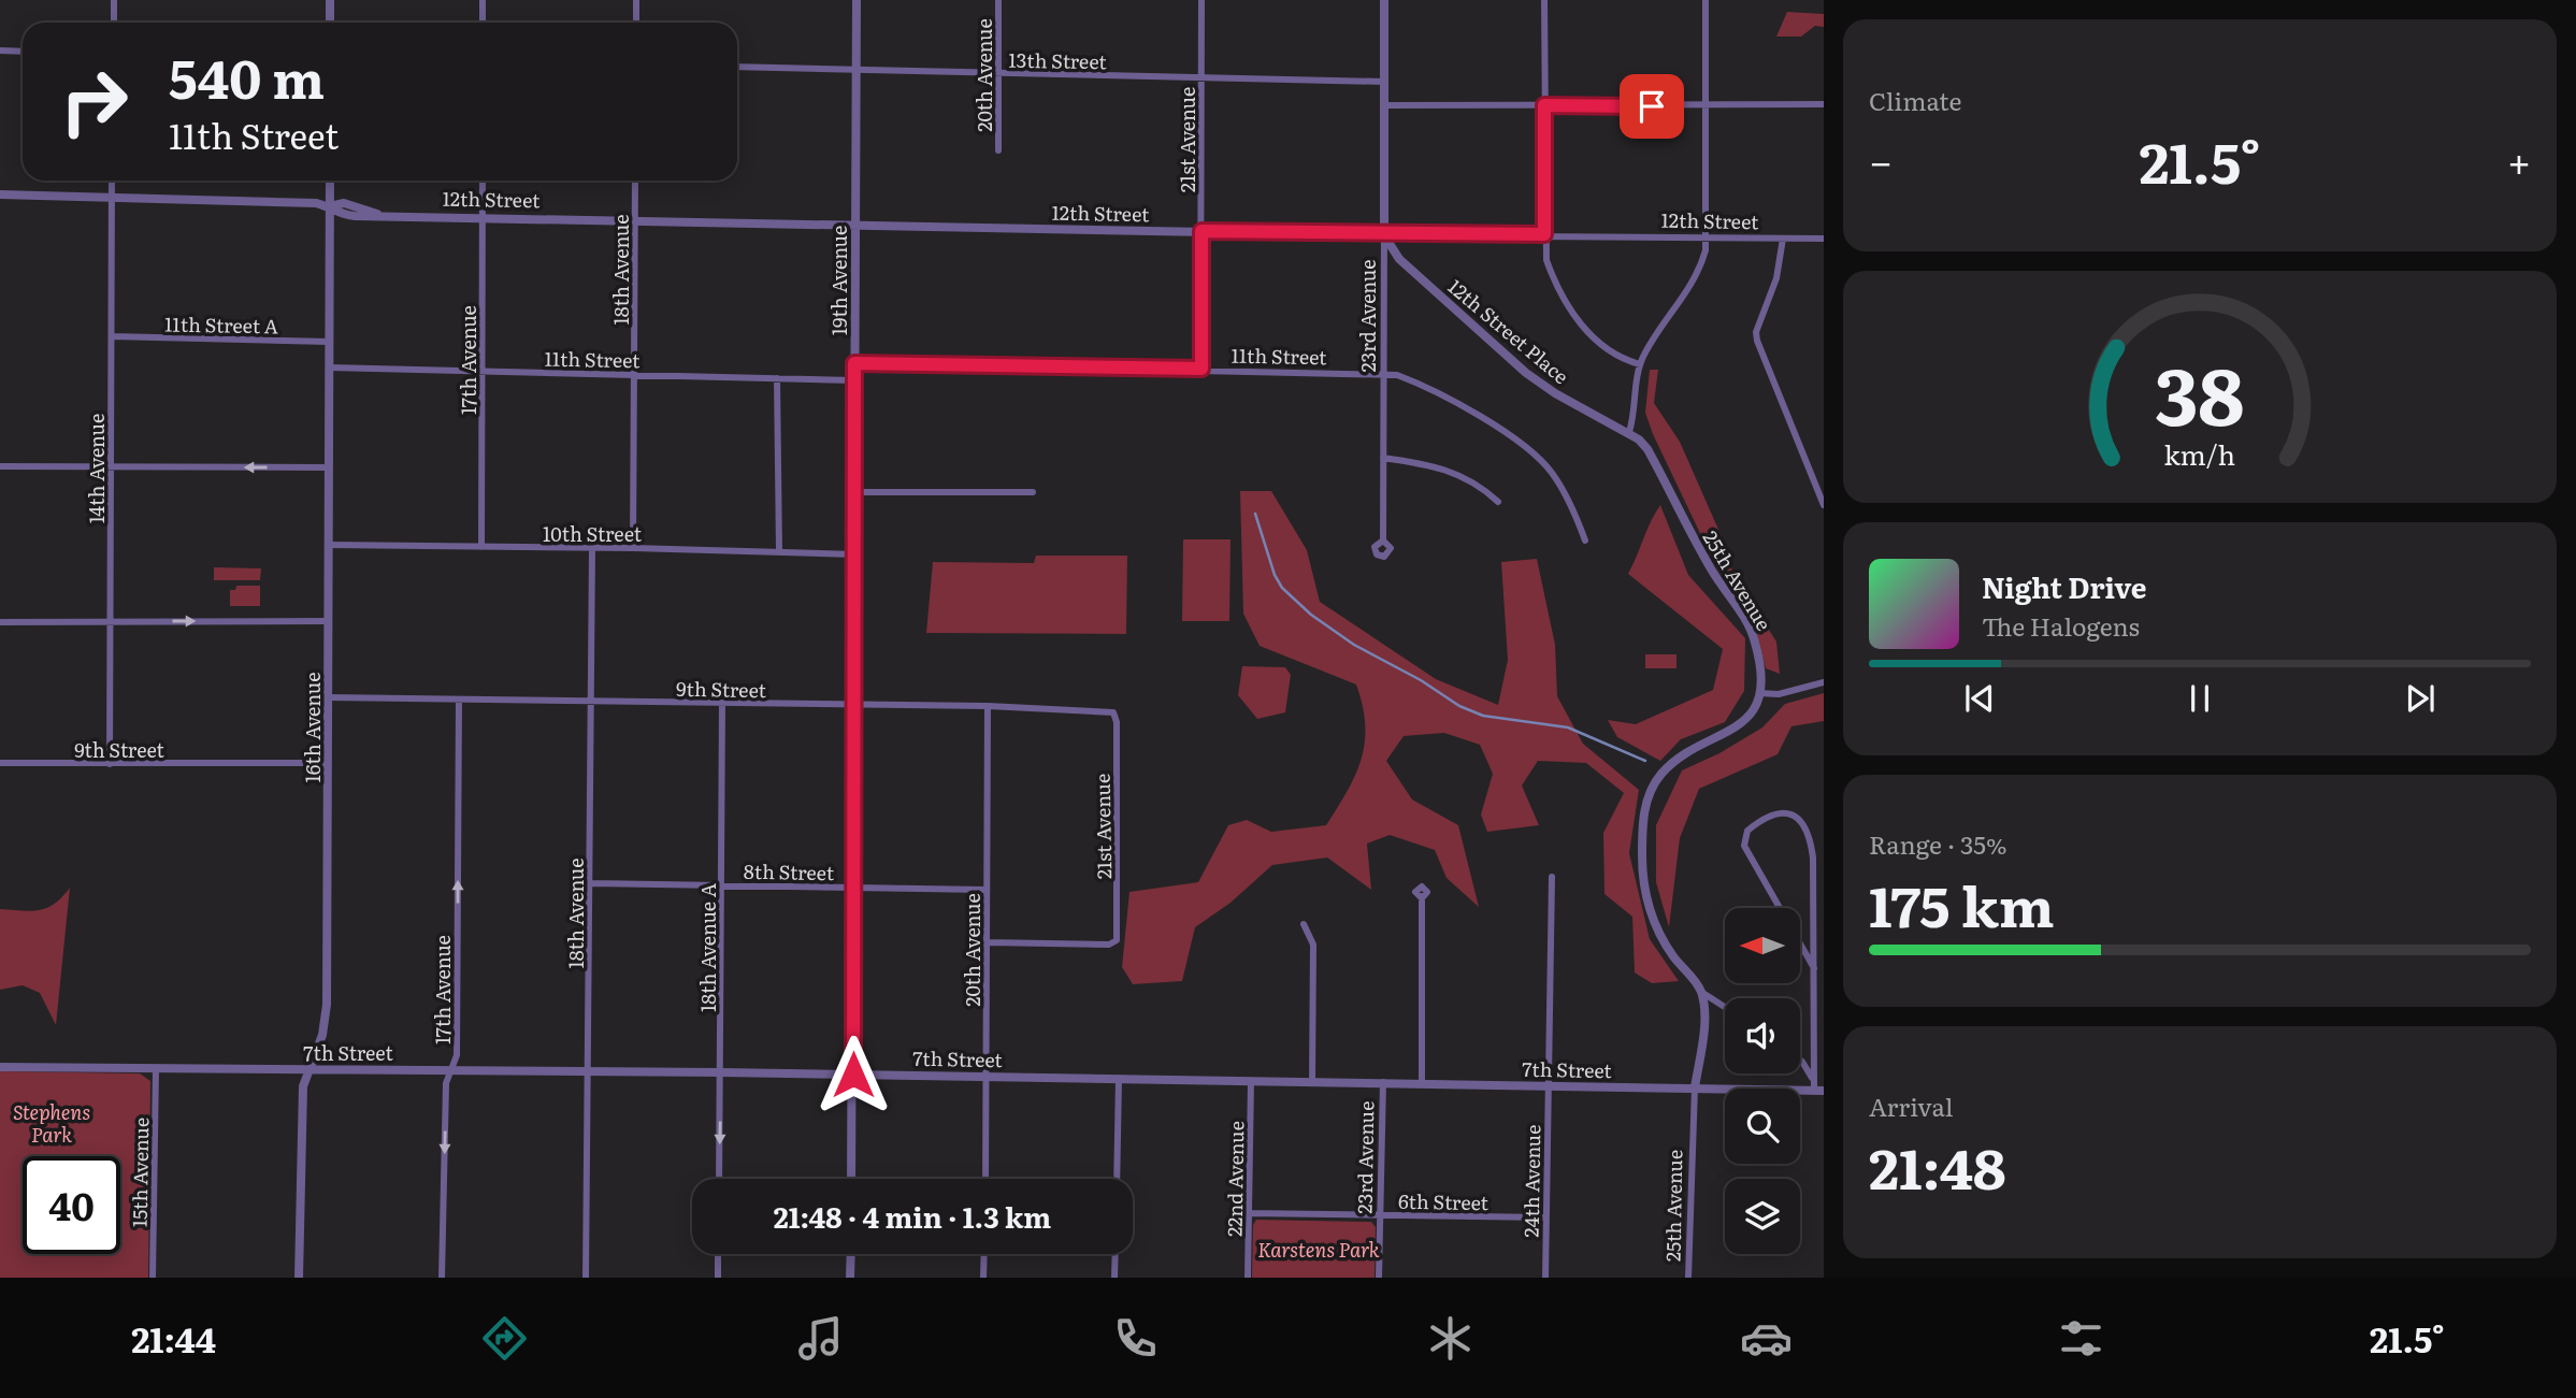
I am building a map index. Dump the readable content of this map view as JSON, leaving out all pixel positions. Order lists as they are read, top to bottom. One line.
{"streets":{"street":["13th Street","20th Avenue","21st Avenue","12th Street","18th Avenue","19th Avenue","23rd Avenue","11th Street A","12th Street Place","11th Street","17th Avenue","14th Avenue","10th Street","25th Avenue","9th Street","16th Avenue","8th Street","18th Avenue A","7th Street","15th Avenue","22nd Avenue","24th Avenue","6th Street"]},"crossings":[["13th Street","20th Avenue"],["13th Street","21st Avenue"],["13th Street","19th Avenue"],["13th Street","23rd Avenue"],["20th Avenue","21st Avenue"],["20th Avenue","9th Street"],["20th Avenue","8th Street"],["20th Avenue","7th Street"],["21st Avenue","12th Street"],["21st Avenue","11th Street"],["21st Avenue","9th Street"],["12th Street","18th Avenue"],["12th Street","19th Avenue"],["12th Street","23rd Avenue"],["12th Street","12th Street Place"],["12th Street","17th Avenue"],["12th Street","14th Avenue"],["12th Street","16th Avenue"],["18th Avenue","11th Street"],["18th Avenue","10th Street"],["18th Avenue","9th Street"],["18th Avenue","8th Street"],["18th Avenue","7th Street"],["19th Avenue","11th Street"],["19th Avenue","10th Street"],["19th Avenue","9th Street"],["19th Avenue","8th Street"],["19th Avenue","7th Street"],["23rd Avenue","12th Street Place"],["23rd Avenue","11th Street"],["23rd Avenue","7th Street"],["23rd Avenue","6th Street"],["11th Street A","14th Avenue"],["11th Street A","16th Avenue"],["12th Street Place","25th Avenue"],["11th Street","17th Avenue"],["11th Street","16th Avenue"],["17th Avenue","10th Street"],["17th Avenue","9th Street"],["17th Avenue","7th Street"],["14th Avenue","9th Street"],["10th Street","16th Avenue"],["25th Avenue","7th Street"],["9th Street","16th Avenue"],["9th Street","18th Avenue A"],["16th Avenue","7th Street"],["8th Street","18th Avenue A"],["18th Avenue A","7th Street"],["7th Street","15th Avenue"],["7th Street","22nd Avenue"],["7th Street","24th Avenue"],["22nd Avenue","6th Street"],["24th Avenue","6th Street"]],"parks":["Stephens Park","Karstens Park"],"north":"left","page":{"tile":["Climate",["Range · 35%","175 km"],["Arrival","21:48"]],"turn":["540 m","11th Street"],"heat":["−","21.5°","+"],"song":["Night Drive","The Halogens"],"limit":"40","trip":"21:48 · 4 min · 1.3 km","tabs":["21:44","21.5°"],"gauge":["38","km/h"]}}
